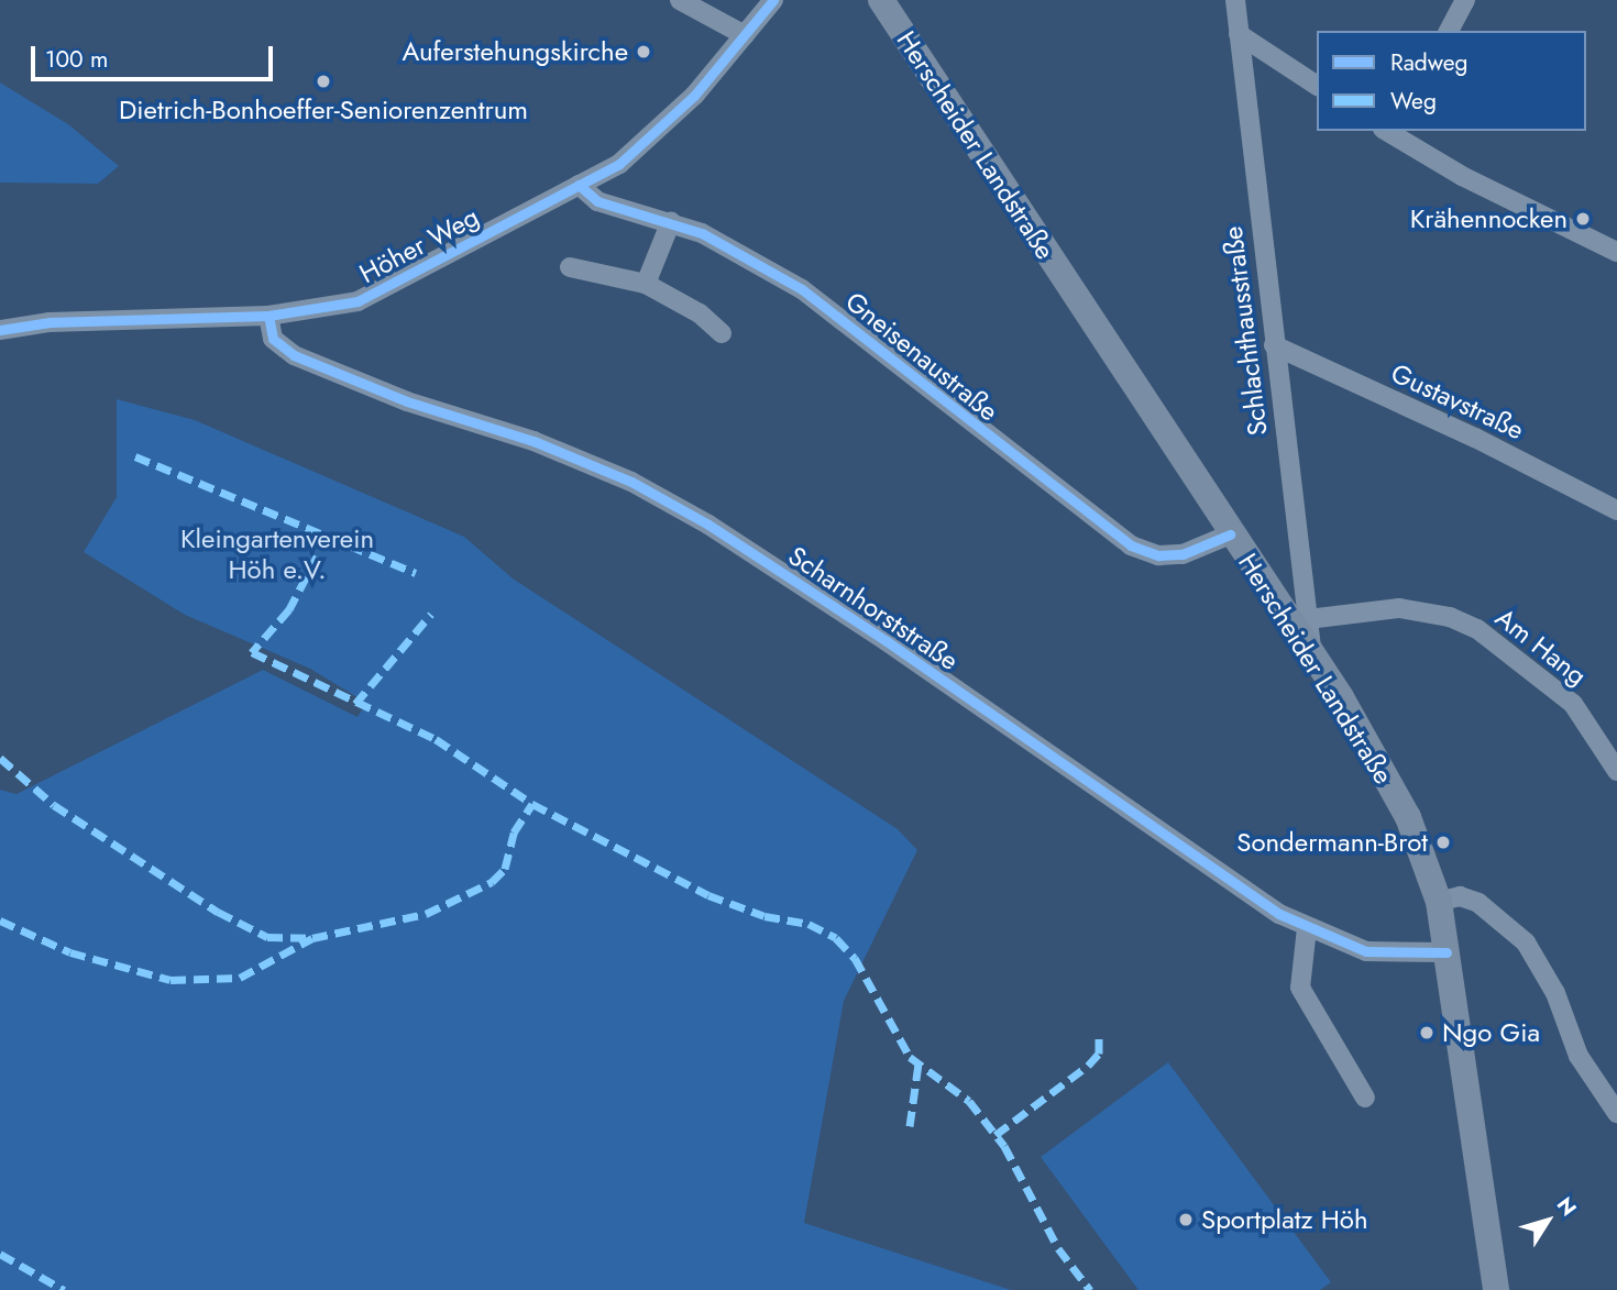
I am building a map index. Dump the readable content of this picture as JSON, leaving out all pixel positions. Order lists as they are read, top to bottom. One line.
{"streets":{"main road":["Herscheider Landstraße"],"street":["Höher Weg","Schlachthausstraße","Gneisenaustraße","Gustavstraße","Scharnhorststraße","Am Hang"]},"crossings":[["Herscheider Landstraße","Schlachthausstraße"],["Herscheider Landstraße","Gneisenaustraße"],["Herscheider Landstraße","Scharnhorststraße"],["Höher Weg","Gneisenaustraße"],["Höher Weg","Scharnhorststraße"],["Schlachthausstraße","Gustavstraße"],["Schlachthausstraße","Am Hang"]],"parks":["Kleingartenverein Höh e.V."],"places":["Auferstehungskirche","Dietrich-Bonhoeffer-Seniorenzentrum","Krähennocken","Sondermann-Brot","Ngo Gia","Sportplatz Höh"],"legend":["Radweg","Weg"],"scale_bar":"100 m","north":"top right"}
